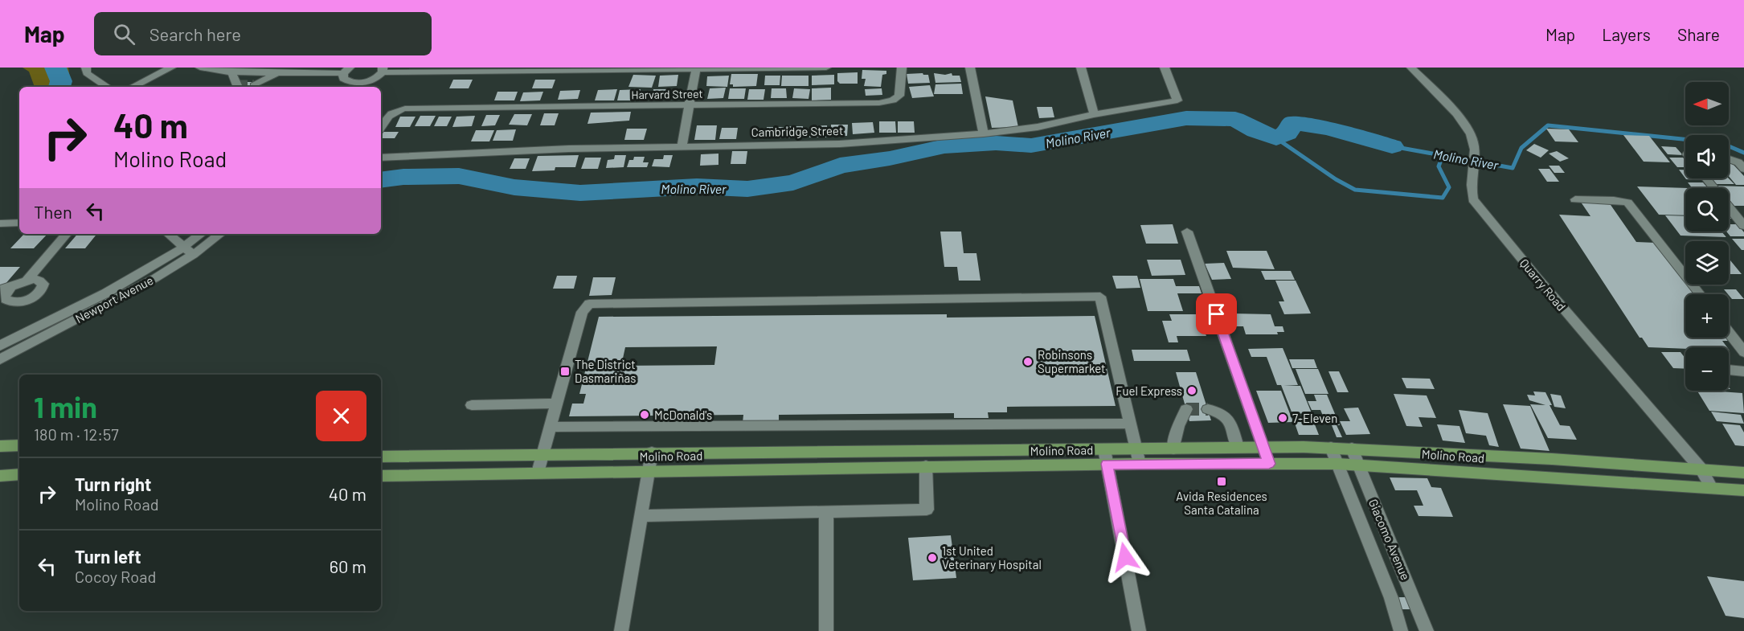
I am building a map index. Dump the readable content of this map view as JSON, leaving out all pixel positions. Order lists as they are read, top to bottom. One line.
{"streets":{"main road":["Molino Road"],"street":["Harvard Street","Cambridge Street","Quarry Road","Newport Avenue","Giacomo Avenue"]},"crossings":[["Quarry Road","Molino Road"],["Molino Road","Giacomo Avenue"]],"water":["Molino River"],"places":{"other":["Robinsons Supermarket","Fuel Express","McDonald's","7-Eleven","1st United Veterinary Hospital"],"transit":["The District Dasmariñas","Avida Residences Santa Catalina"]},"north":"left","page":{"header":"Map","search":"Search here","nav":["Map","Layers","Share"],"map_buttons":["+","−"],"turn":["40 m","Molino Road"],"then":"Then","heading":["1 min","180 m · 12:57"],"list":[{"name":"Turn right","note":"Molino Road","value":"40 m"},{"name":"Turn left","note":"Cocoy Road","value":"60 m"}]}}
